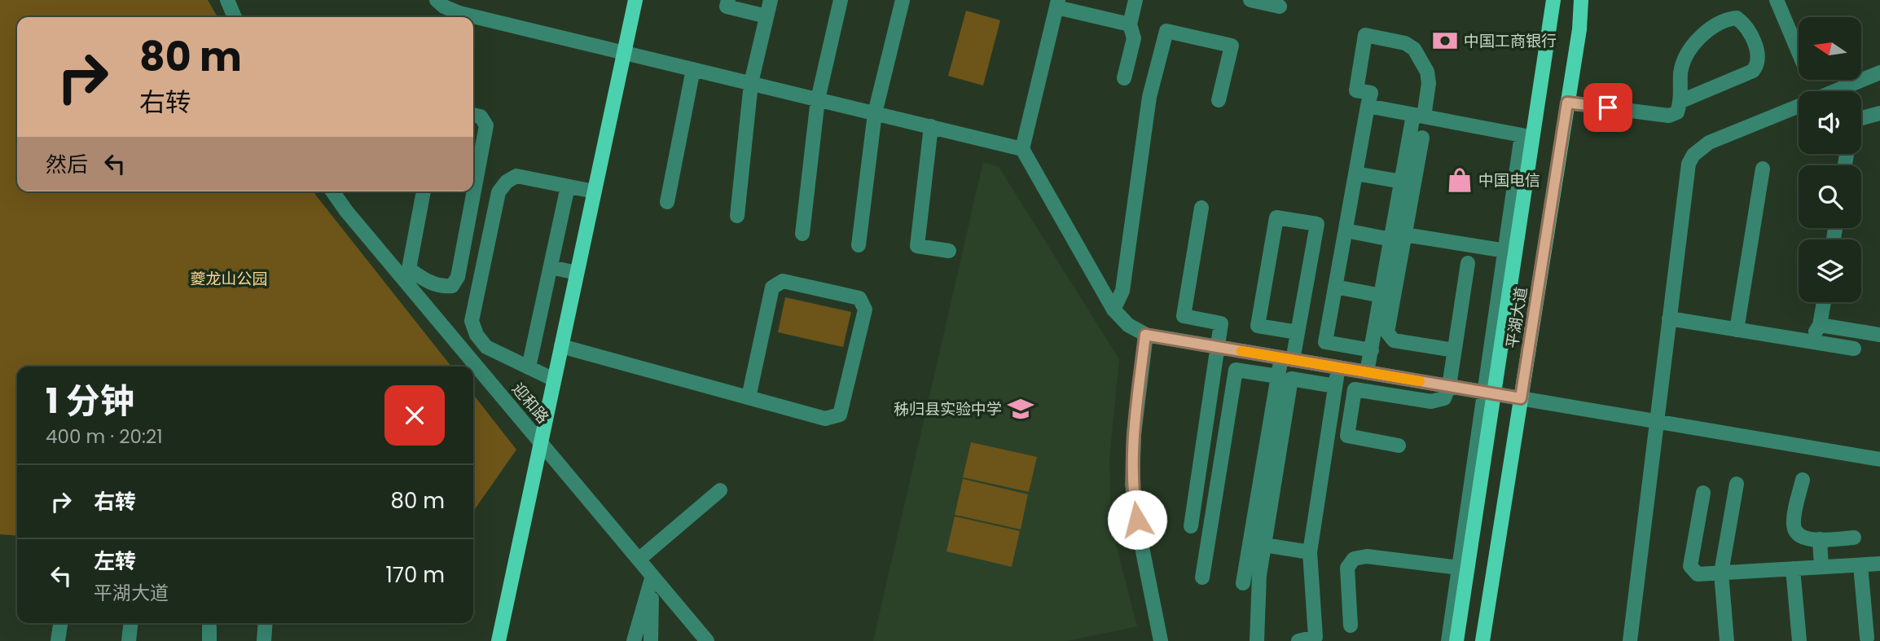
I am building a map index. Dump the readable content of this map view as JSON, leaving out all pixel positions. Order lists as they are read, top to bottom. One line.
{"streets":{"main road":["平湖大道"],"street":["迎和路"]},"parks":["夔龙山公园"],"places":{"bank":["中国工商银行"],"shop":["中国电信"],"school or university":["秭归县实验中学"]},"north":"left","page":{"turn":["80 m","右转"],"then":"然后","heading":["1 分钟","400 m · 20:21"],"list":[{"name":"右转","value":"80 m"},{"name":"左转","note":"平湖大道","value":"170 m"}]}}
